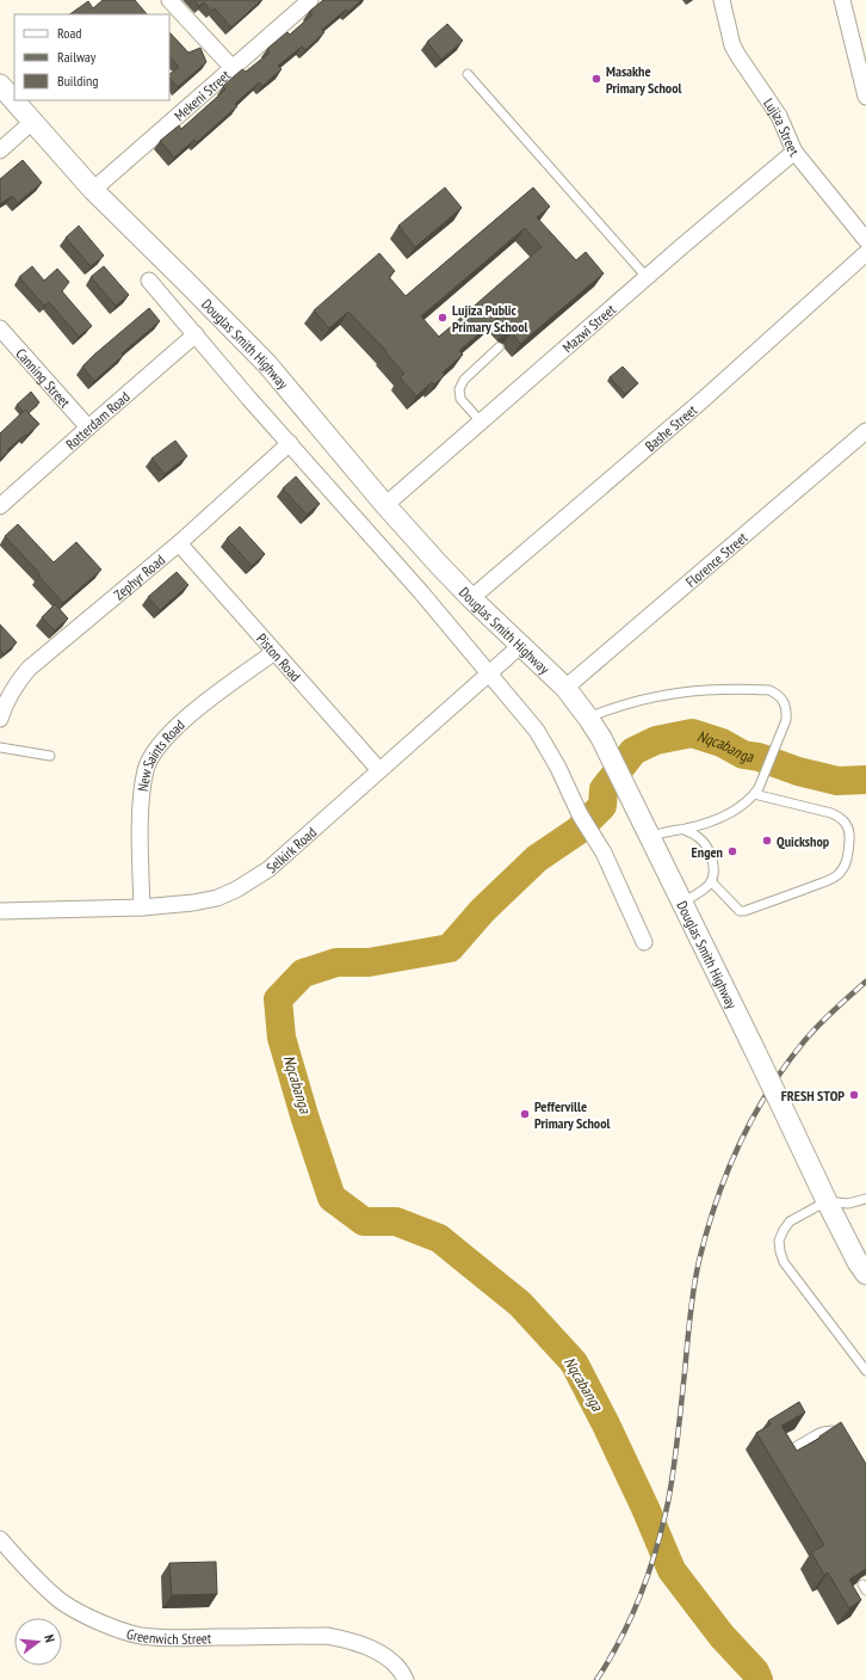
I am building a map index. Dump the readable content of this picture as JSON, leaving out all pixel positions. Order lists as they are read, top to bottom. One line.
{"streets":{"street":["Mekeni Street","Lujiza Street","Mazwi Street","Douglas Smith Highway","Canning Street","Rotterdam Road","Bashe Street","Florence Street","Zephyr Road","Piston Road","New Saints Road","Selkirk Road","Greenwich Street"]},"crossings":[["Mekeni Street","Douglas Smith Highway"],["Lujiza Street","Mazwi Street"],["Mazwi Street","Douglas Smith Highway"],["Douglas Smith Highway","Bashe Street"],["Douglas Smith Highway","Florence Street"],["Douglas Smith Highway","Selkirk Road"],["Canning Street","Rotterdam Road"],["Zephyr Road","Piston Road"],["Piston Road","New Saints Road"],["Piston Road","Selkirk Road"],["New Saints Road","Selkirk Road"]],"water":["Nqcabanga"],"places":["Masakhe Primary School","Lujiza Public Primary School","Quickshop","Engen","FRESH STOP","Pefferville Primary School"],"legend":["Road","Railway","Building"],"north":"right"}
